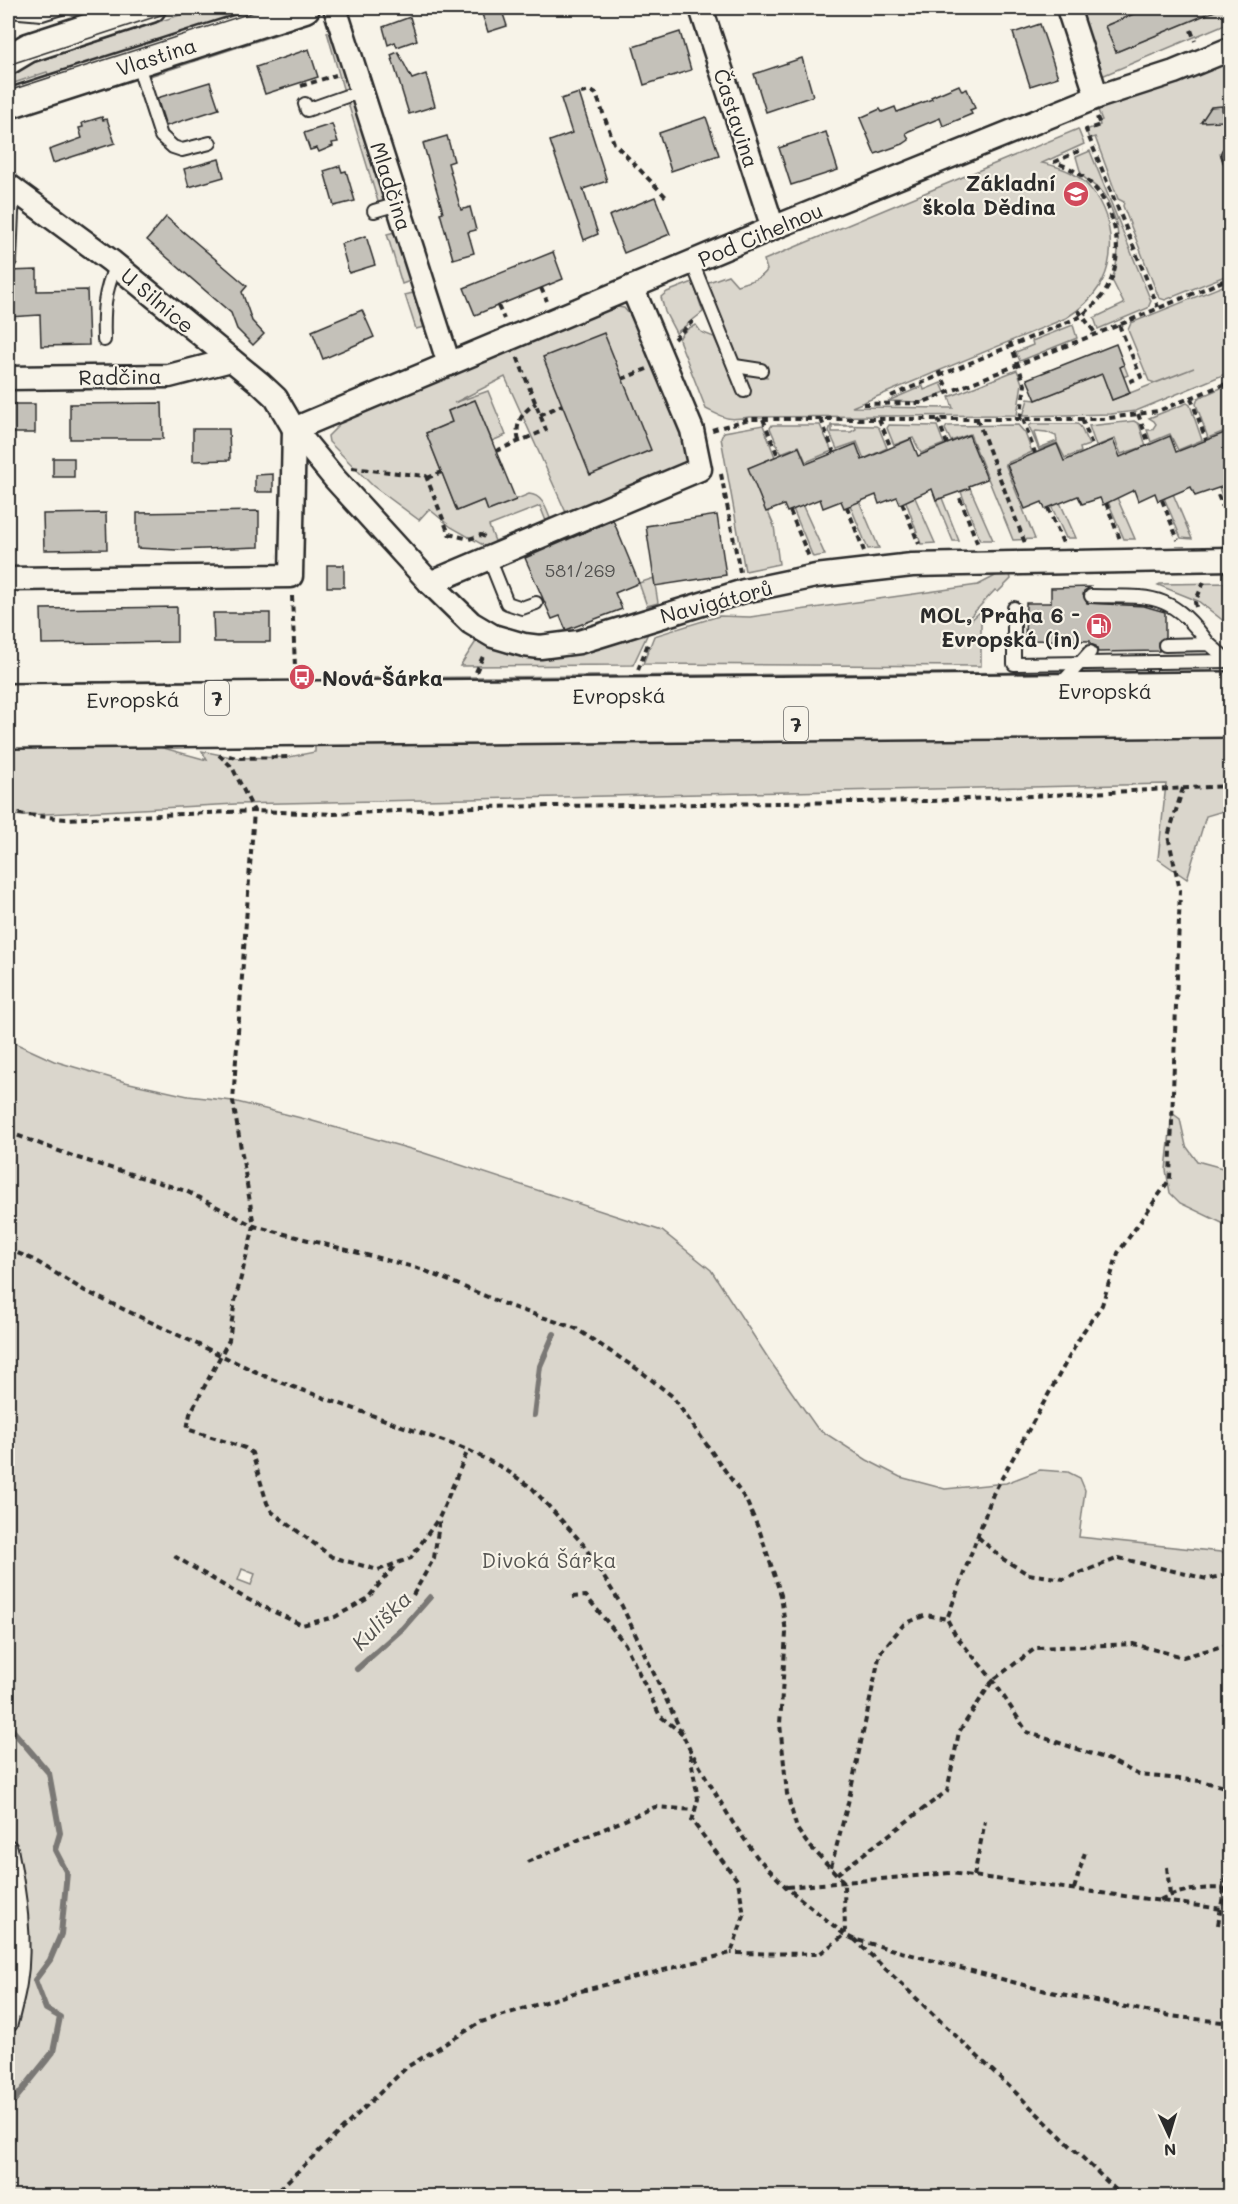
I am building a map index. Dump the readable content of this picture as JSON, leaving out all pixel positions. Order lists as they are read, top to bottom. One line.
{"streets":{"main road":["Evropská","7"],"street":["Vlastina","Častavina","Mladčina","Pod Cihelnou","U Silnice","Radčina","Navigátorů"]},"crossings":[["Častavina","Pod Cihelnou"],["Mladčina","Pod Cihelnou"],["Pod Cihelnou","U Silnice"],["Pod Cihelnou","Navigátorů"],["U Silnice","Radčina"],["U Silnice","Navigátorů"]],"water":["Kuliška"],"parks":["Divoká Šárka"],"places":{"school or university":["Základní škola Dědina"],"fuel station":["MOL, Praha 6 - Evropská (in)"],"bus stop":["Nová Šárka"]},"house_numbers":["581/269"],"north":"bottom"}
